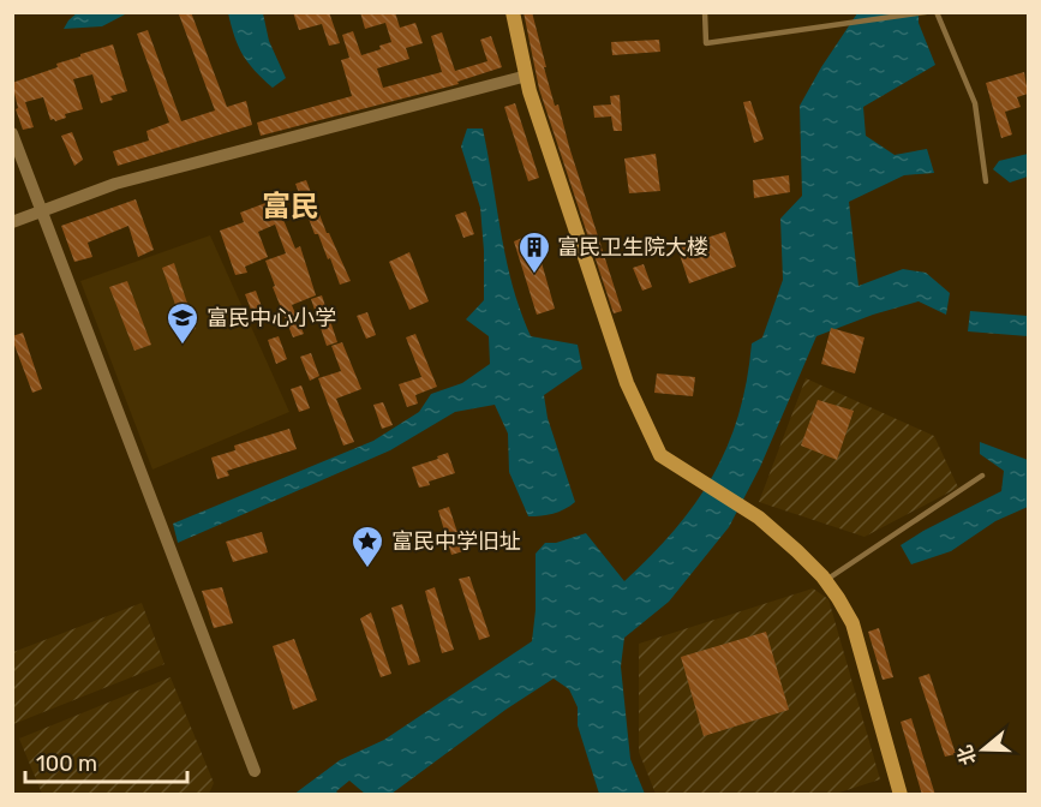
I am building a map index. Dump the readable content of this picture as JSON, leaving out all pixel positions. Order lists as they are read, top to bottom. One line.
{"districts":["富民"],"places":{"building":["富民卫生院大楼"],"school or university":["富民中心小学"],"place":["富民中学旧址"]},"scale_bar":"100 m","north":"left"}
